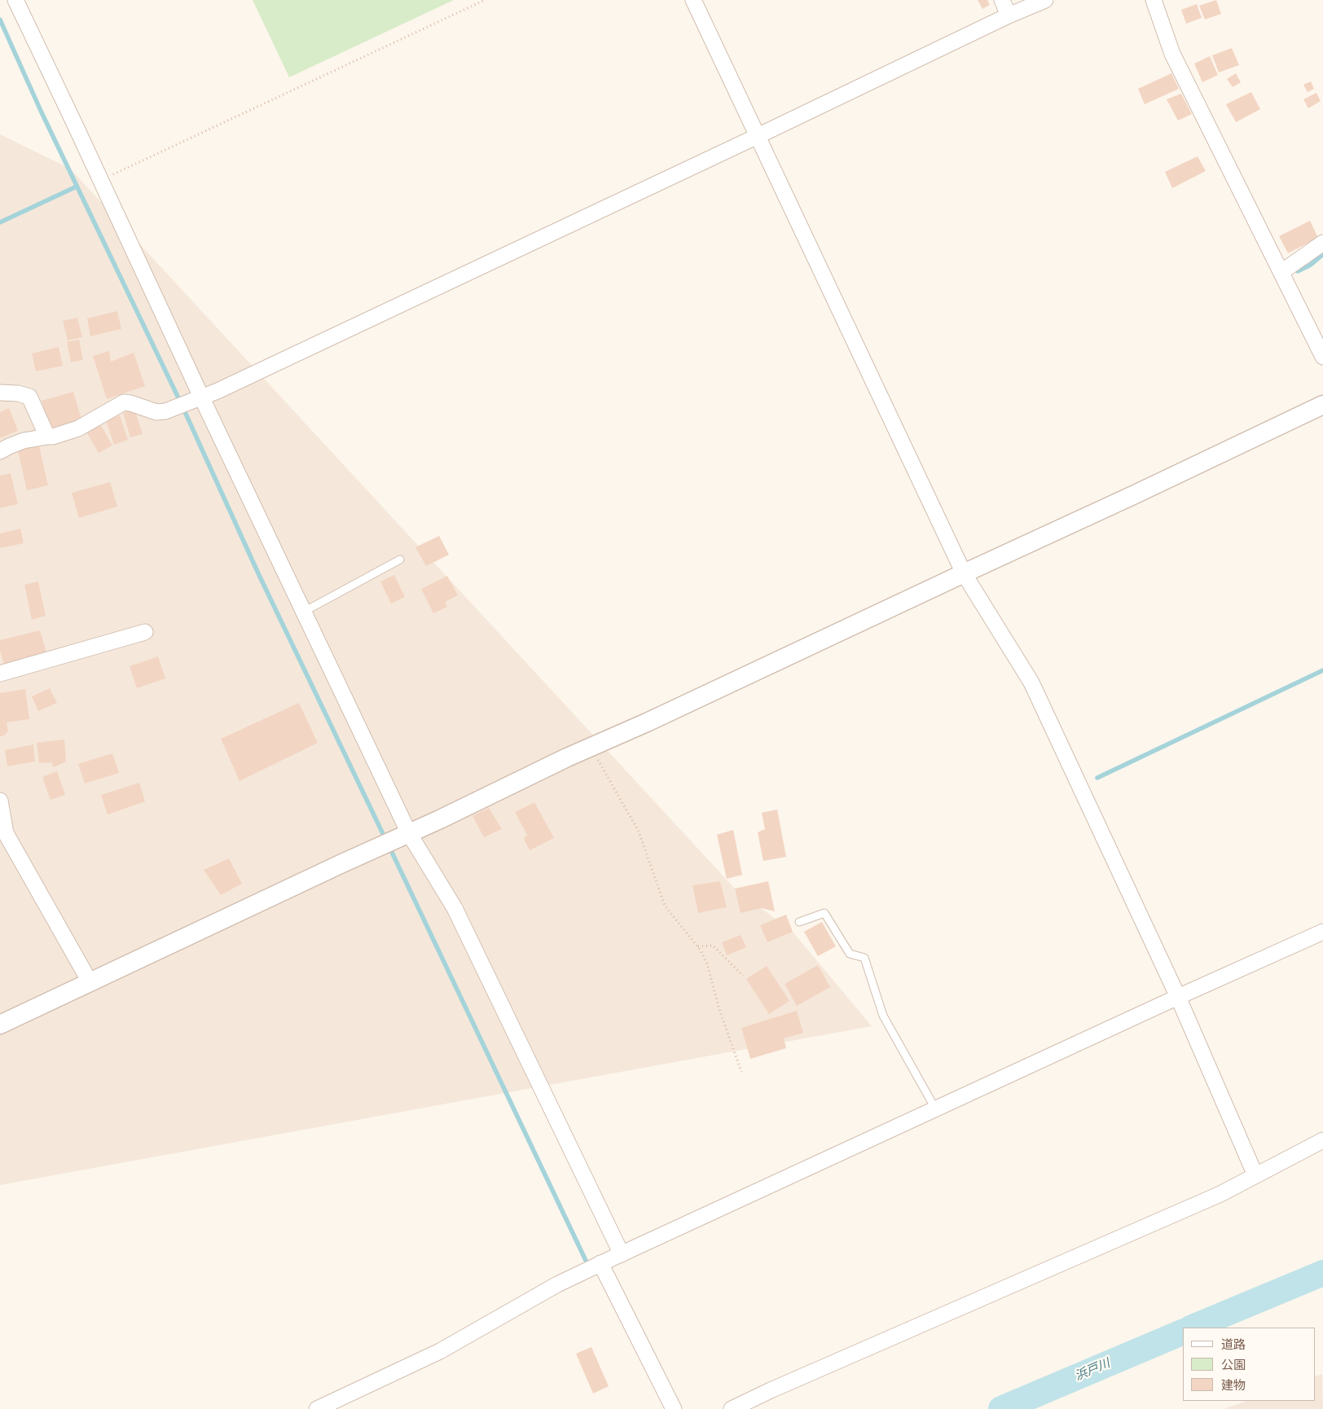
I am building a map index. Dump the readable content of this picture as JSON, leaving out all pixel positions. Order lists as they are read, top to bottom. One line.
{"water":["浜戸川"],"legend":["道路","公園","建物"]}
